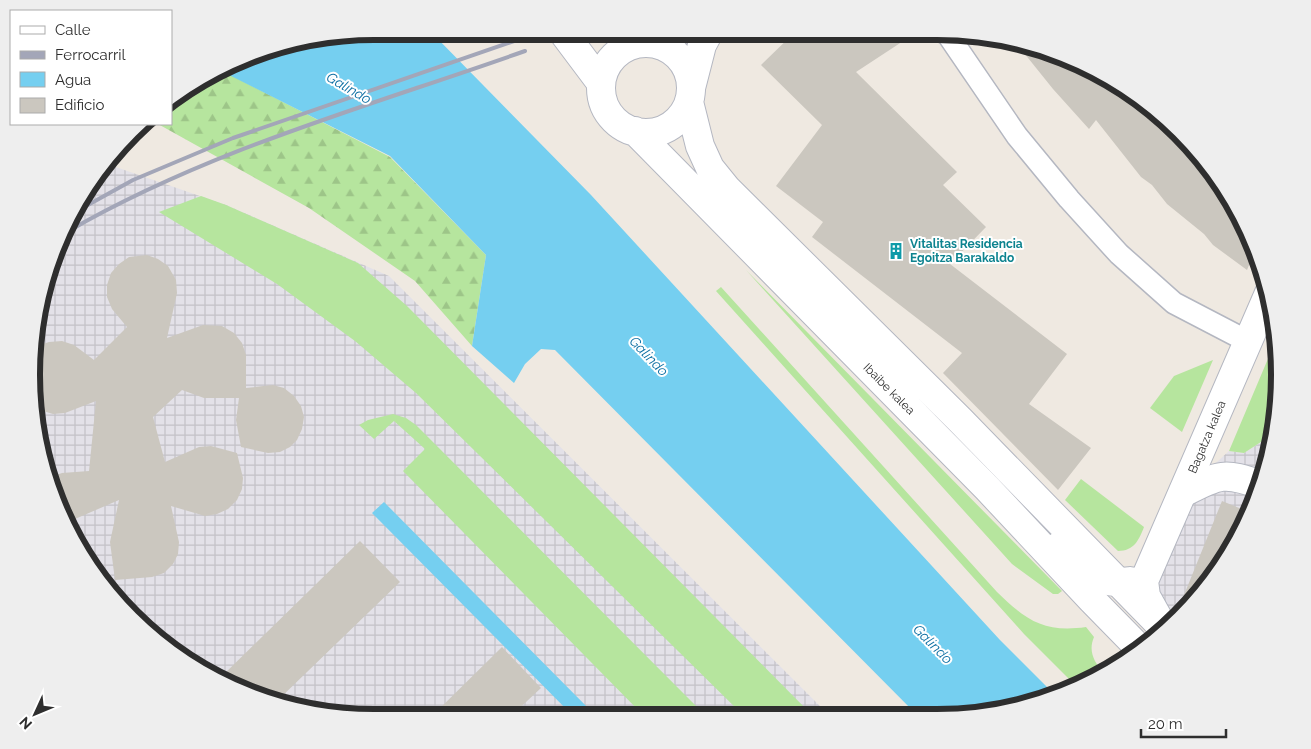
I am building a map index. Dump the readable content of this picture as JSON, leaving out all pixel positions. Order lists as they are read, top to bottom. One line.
{"streets":{"main road":["Ibaibe kalea","Bagatza kalea"]},"water":["Galindo"],"places":{"building":["Vitalitas Residencia Egoitza Barakaldo"]},"legend":["Calle","Ferrocarril","Agua","Edificio"],"scale_bar":"20 m","north":"bottom left"}
